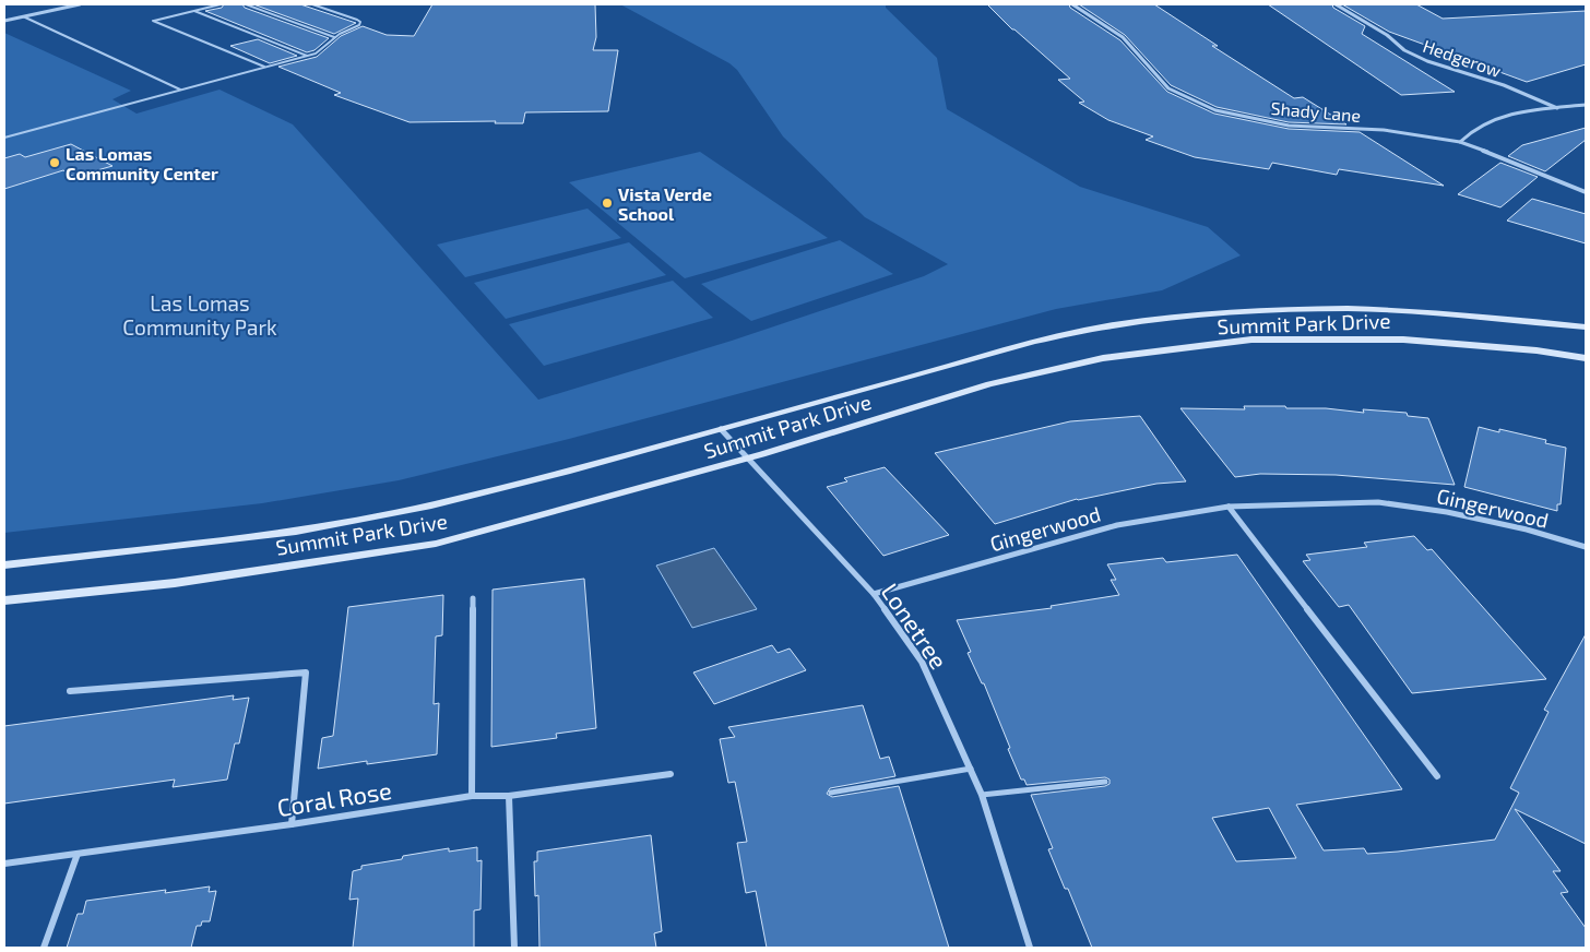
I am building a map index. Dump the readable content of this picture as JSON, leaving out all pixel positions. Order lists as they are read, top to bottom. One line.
{"streets":{"street":["Hedgerow","Shady Lane","Summit Park Drive","Gingerwood","Lonetree","Coral Rose"]},"crossings":[["Summit Park Drive","Lonetree"],["Gingerwood","Lonetree"]],"parks":["Las Lomas Community Park"],"places":["Las Lomas Community Center","Vista Verde School"]}
